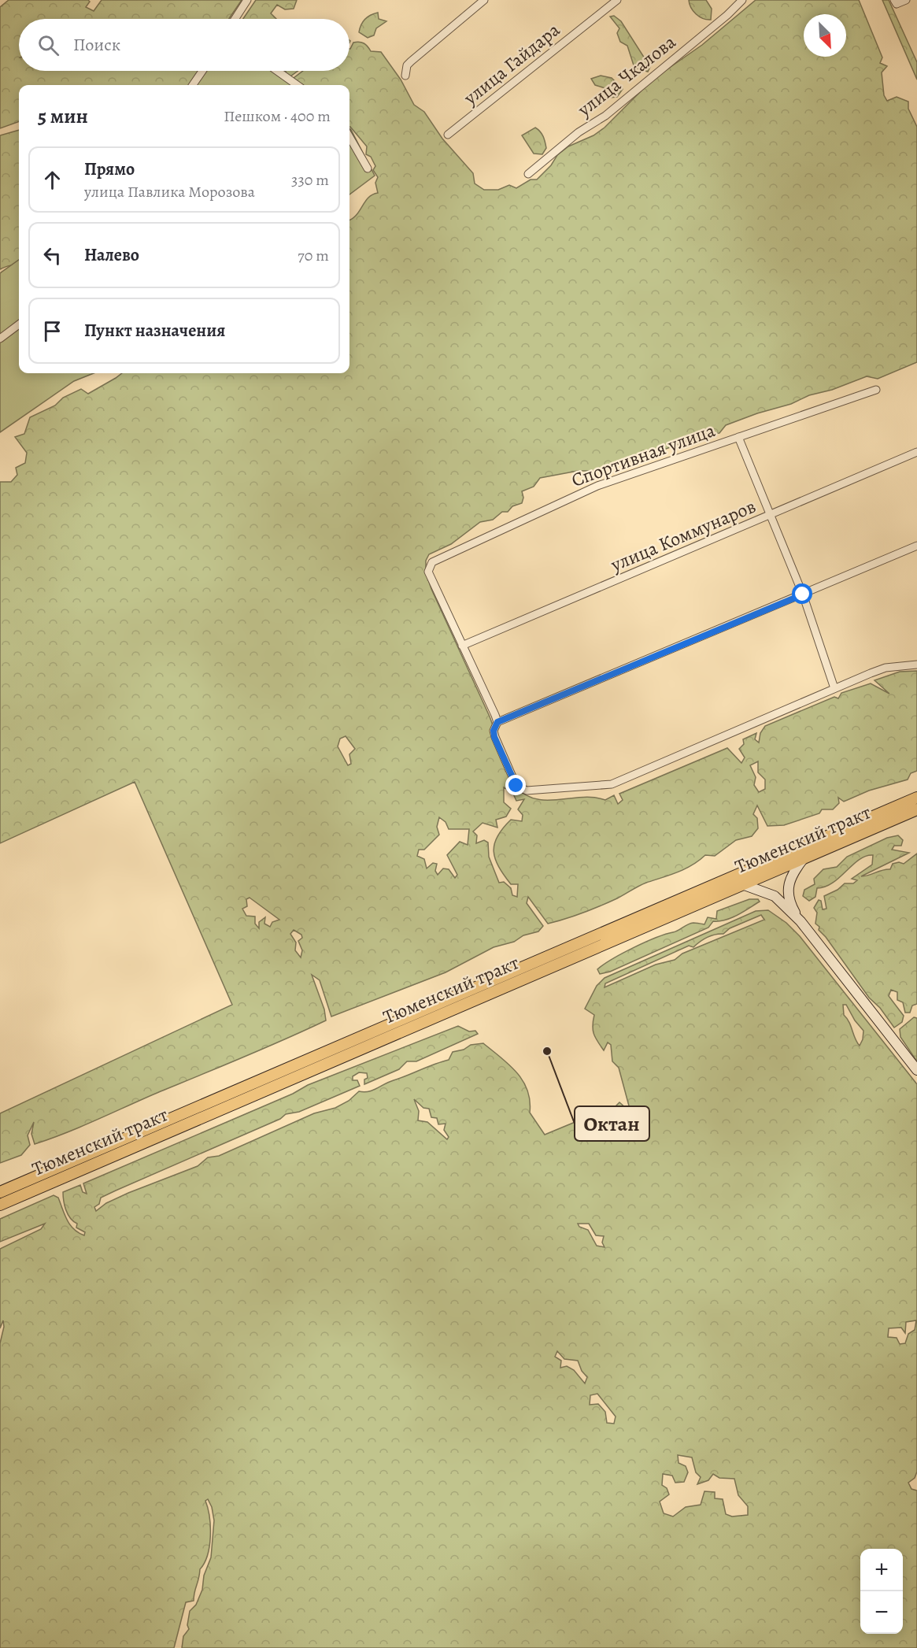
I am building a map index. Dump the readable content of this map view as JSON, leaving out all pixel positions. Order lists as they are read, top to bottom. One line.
{"streets":{"main road":["Тюменский тракт"],"street":["улица Гайдара","улица Чкалова","Спортивная улица","улица Коммунаров"]},"crossings":[["Спортивная улица","улица Коммунаров"]],"places":["Октан"],"north":"bottom right","page":{"search":"Поиск","heading":["5 мин","Пешком · 400 m"],"list":[["Прямо","улица Павлика Морозова","330 m"],["Налево","70 m"],"Пункт назначения"],"map_buttons":["+","−"]}}
